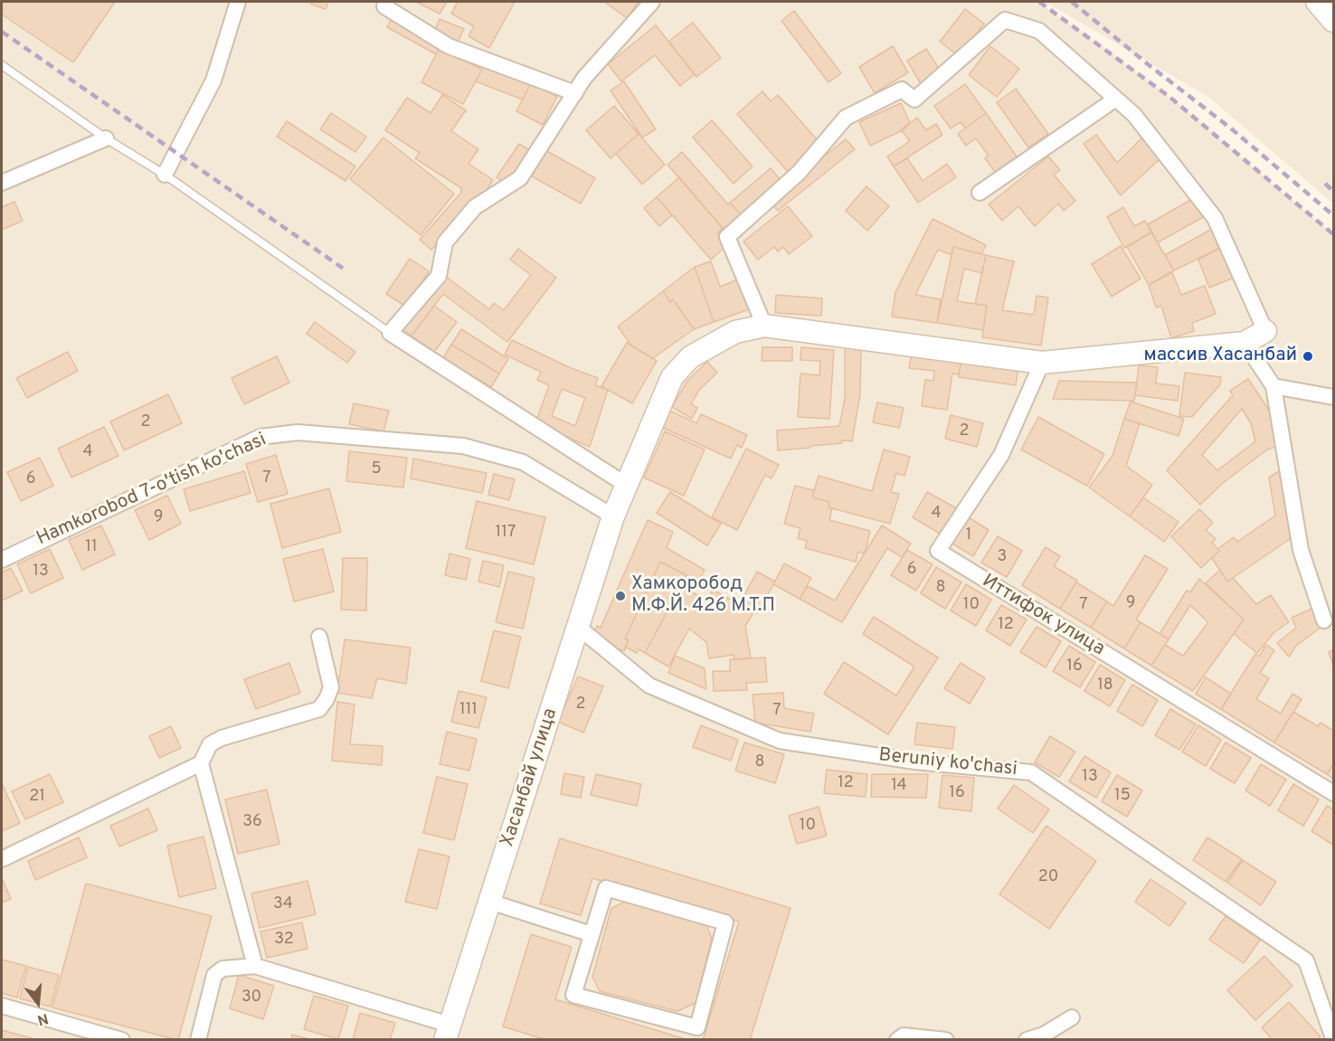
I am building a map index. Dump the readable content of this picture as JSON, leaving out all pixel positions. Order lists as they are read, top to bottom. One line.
{"streets":{"street":["Hamkorobod 7-o'tish ko'chasi","Иттифок улица","Beruniy ko'chasi","Хасанбай улица"]},"crossings":[["Hamkorobod 7-o'tish ko'chasi","Хасанбай улица"],["Beruniy ko'chasi","Хасанбай улица"]],"places":["массив Хасанбай","Хамкоробод М.Ф.Й. 426 М.Т.П"],"house_numbers":["2","2","4","5","7","6","4","9","117","1","11","3","6","13","8","9","10","7","12","16","18","2","111","7","8","13","12","14","16","15","21","36","10","20","34","32","30"],"north":"bottom"}
